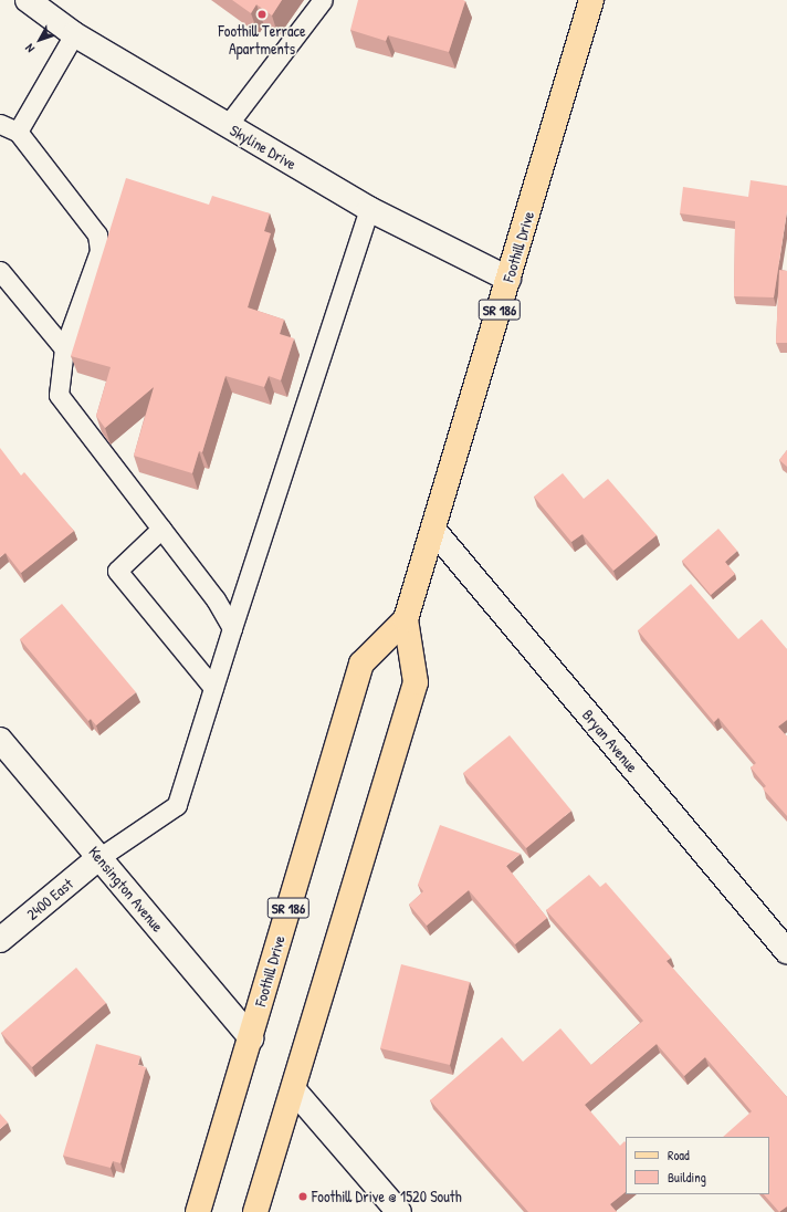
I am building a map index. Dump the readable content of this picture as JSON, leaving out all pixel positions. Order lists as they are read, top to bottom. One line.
{"streets":{"main road":["Foothill Drive","SR 186"],"street":["Skyline Drive","Bryan Avenue","Kensington Avenue","2400 East"]},"crossings":[["Skyline Drive","Foothill Drive"],["Foothill Drive","Bryan Avenue"],["Foothill Drive","Kensington Avenue"],["Kensington Avenue","2400 East"]],"places":["Foothill Terrace Apartments","Foothill Drive @ 1520 South"],"legend":["Road","Building"],"north":"bottom left"}
